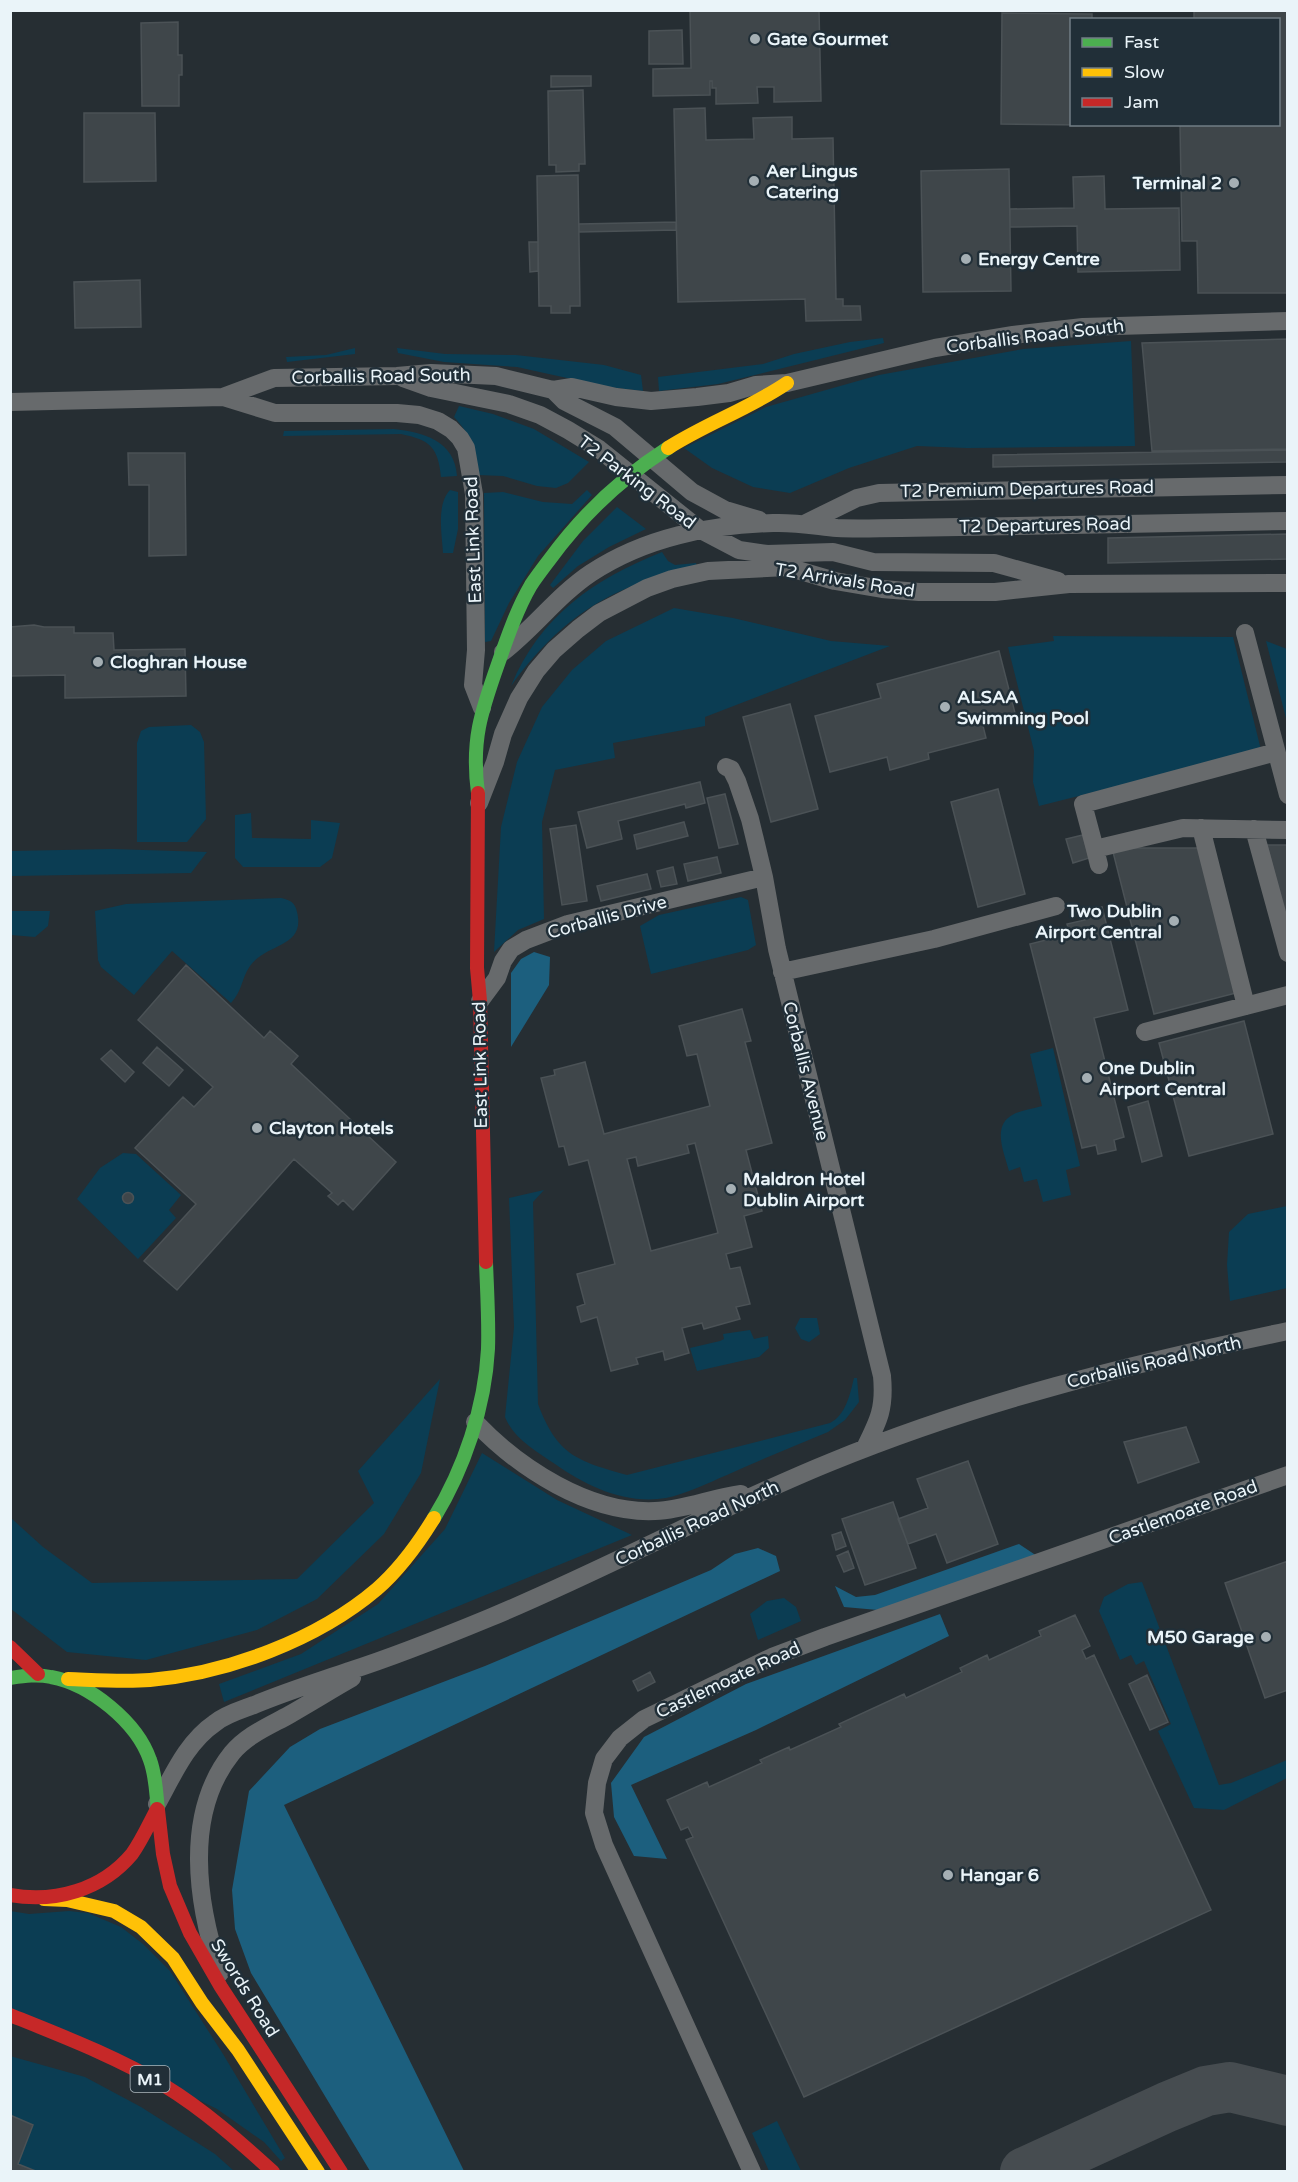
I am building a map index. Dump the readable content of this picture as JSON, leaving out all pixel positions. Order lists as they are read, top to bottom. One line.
{"streets":{"main road":["Corballis Road South","East Link Road","Swords Road","M1"],"street":["T2 Parking Road","T2 Premium Departures Road","T2 Departures Road","T2 Arrivals Road","Corballis Drive","Corballis Avenue","Corballis Road North","Castlemoate Road"]},"crossings":[["Corballis Road South","T2 Parking Road"],["Corballis Road South","East Link Road"],["T2 Parking Road","East Link Road"],["T2 Parking Road","T2 Arrivals Road"],["T2 Premium Departures Road","T2 Departures Road"],["East Link Road","T2 Arrivals Road"],["East Link Road","Corballis Drive"],["East Link Road","Swords Road"],["Corballis Drive","Corballis Avenue"],["Corballis Avenue","Corballis Road North"],["Corballis Road North","Swords Road"]],"places":["Gate Gourmet","Aer Lingus Catering","Terminal 2","Energy Centre","Cloghran House","ALSAA Swimming Pool","Two Dublin Airport Central","One Dublin Airport Central","Clayton Hotels","Maldron Hotel Dublin Airport","M50 Garage","Hangar 6"],"legend":["Fast","Slow","Jam"]}
